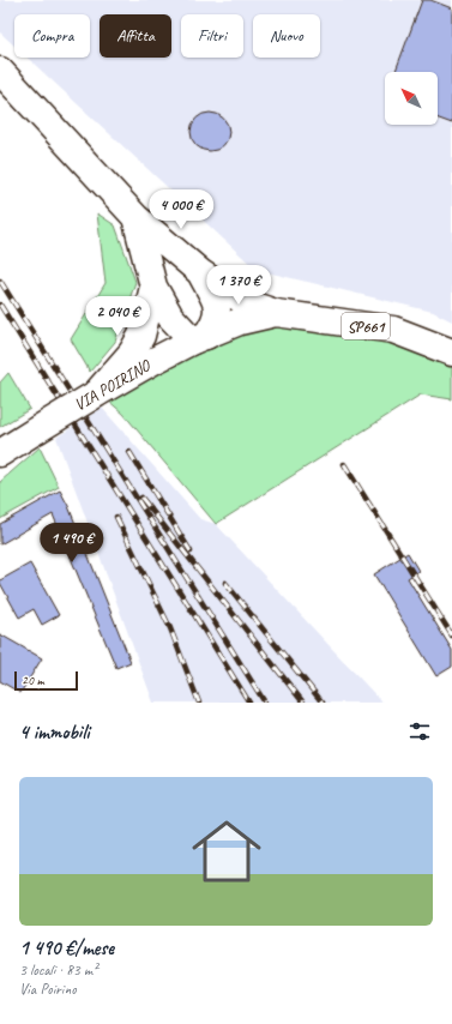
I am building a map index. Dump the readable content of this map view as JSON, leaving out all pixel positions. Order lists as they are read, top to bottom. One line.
{"streets":{"street":["SP661","VIA POIRINO"]},"scale_bar":"20 m","north":"top left","page":{"chip":["Compra","Affitta","Filtri","Nuovo"],"price":["4 000 €","1 370 €","2 040 €","1 490 €"],"scale":"20 m","heading":"4 immobili","list":[{"name":"1 490 €/mese","note":"3 locali · 83 m² · Via Poirino"}]}}
